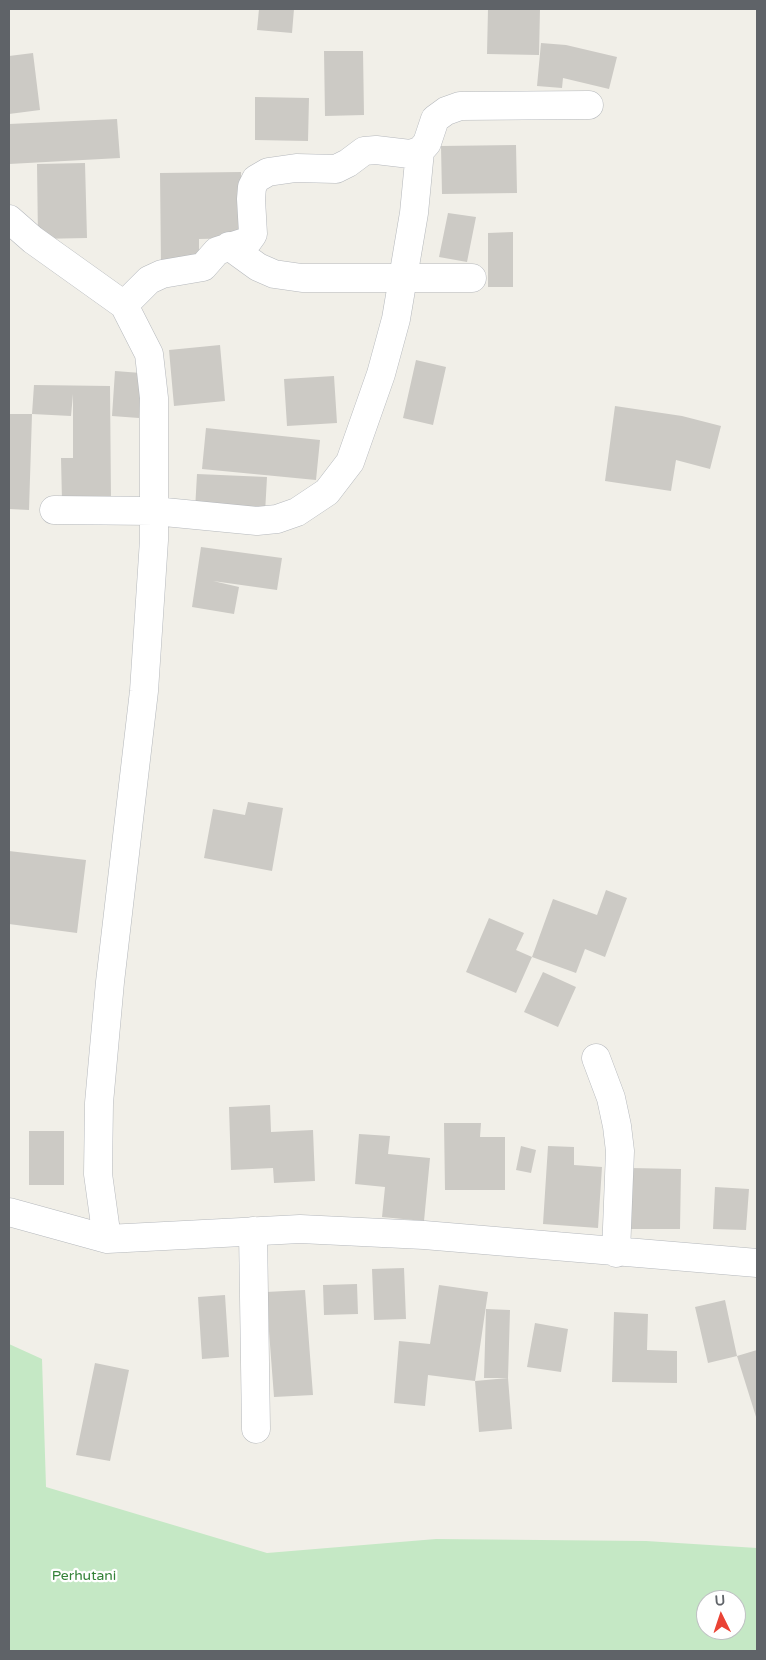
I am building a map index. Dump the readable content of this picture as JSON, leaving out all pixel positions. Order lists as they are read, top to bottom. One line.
{"parks":["Perhutani"],"north":"top"}
